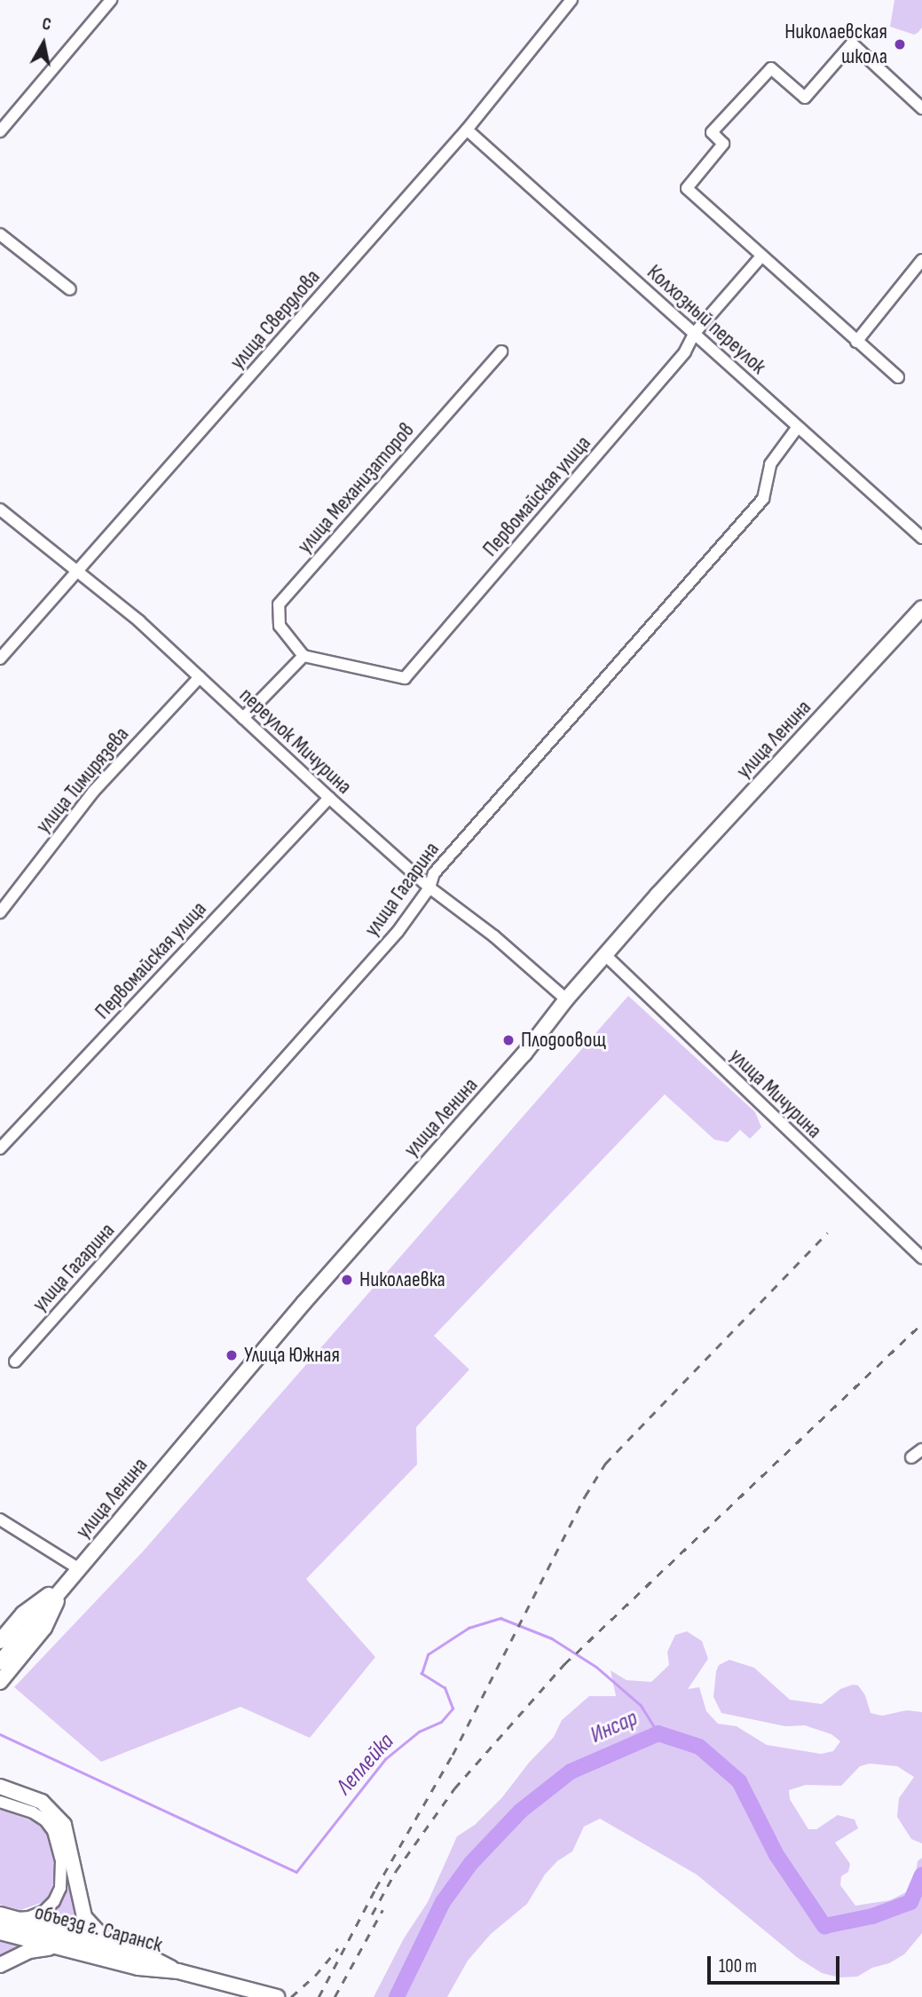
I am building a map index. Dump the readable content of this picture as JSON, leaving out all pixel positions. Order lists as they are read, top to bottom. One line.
{"streets":{"main road":["улица Ленина"],"street":["улица Свердлова","Колхозный переулок","улица Механизаторов","Первомайская улица","переулок Мичурина","улица Тимирязева","улица Гагарина","улица Мичурина","объезд г. Саранск"]},"crossings":[["улица Свердлова","Колхозный переулок"],["улица Свердлова","переулок Мичурина"],["Колхозный переулок","Первомайская улица"],["Колхозный переулок","улица Гагарина"],["улица Механизаторов","Первомайская улица"],["Первомайская улица","переулок Мичурина"],["улица Ленина","переулок Мичурина"],["улица Ленина","улица Мичурина"],["переулок Мичурина","улица Тимирязева"],["переулок Мичурина","улица Гагарина"]],"water":["Инсар","Леплейка"],"places":["Николаевская школа","Плодоовощ","Николаевка","Улица Южная"],"scale_bar":"100 m","north":"top"}
